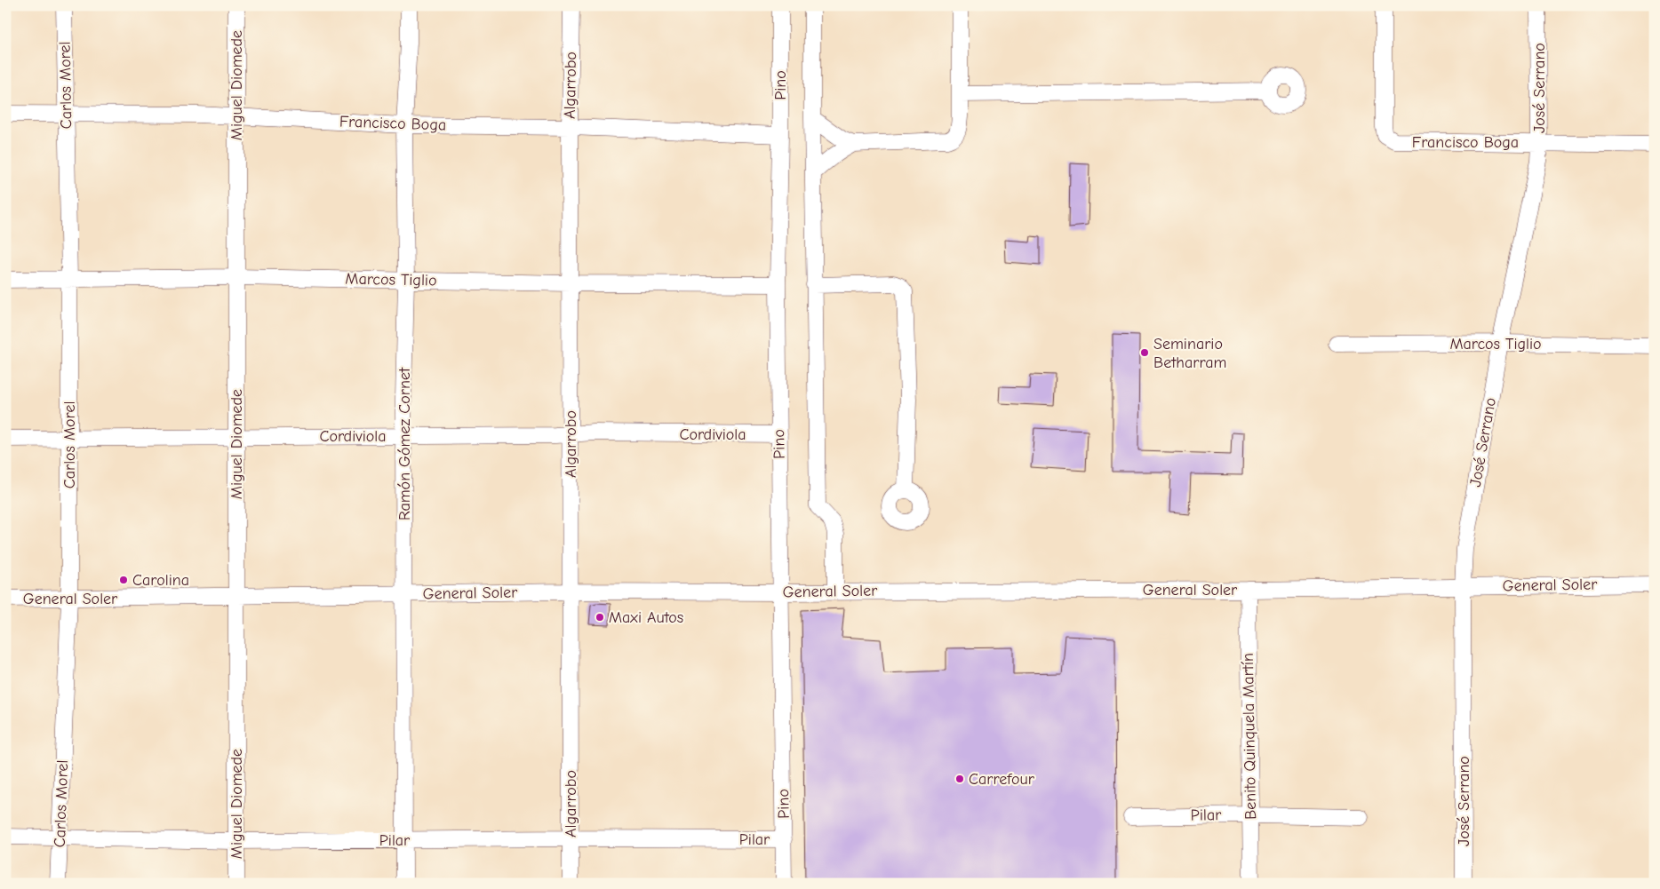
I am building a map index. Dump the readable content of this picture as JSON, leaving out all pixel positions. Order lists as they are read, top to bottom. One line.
{"streets":{"street":["Carlos Morel","Miguel Diomede","Algarrobo","Pino","José Serrano","Francisco Boga","Marcos Tiglio","Cordiviola","Ramón Gómez Cornet","General Soler","Benito Quinquela Martín","Pilar"]},"crossings":[["Carlos Morel","Francisco Boga"],["Carlos Morel","Marcos Tiglio"],["Carlos Morel","Cordiviola"],["Carlos Morel","General Soler"],["Carlos Morel","Pilar"],["Miguel Diomede","Francisco Boga"],["Miguel Diomede","Marcos Tiglio"],["Miguel Diomede","Cordiviola"],["Miguel Diomede","General Soler"],["Miguel Diomede","Pilar"],["Algarrobo","Francisco Boga"],["Algarrobo","Marcos Tiglio"],["Algarrobo","Cordiviola"],["Algarrobo","General Soler"],["Algarrobo","Pilar"],["Pino","Francisco Boga"],["Pino","Marcos Tiglio"],["Pino","Cordiviola"],["Pino","General Soler"],["Pino","Pilar"],["José Serrano","Francisco Boga"],["José Serrano","Marcos Tiglio"],["José Serrano","General Soler"],["Francisco Boga","Ramón Gómez Cornet"],["Marcos Tiglio","Ramón Gómez Cornet"],["Cordiviola","Ramón Gómez Cornet"],["Ramón Gómez Cornet","General Soler"],["Ramón Gómez Cornet","Pilar"],["General Soler","Benito Quinquela Martín"],["Benito Quinquela Martín","Pilar"]],"places":["Seminario Betharram","Carolina","Maxi Autos","Carrefour"]}
